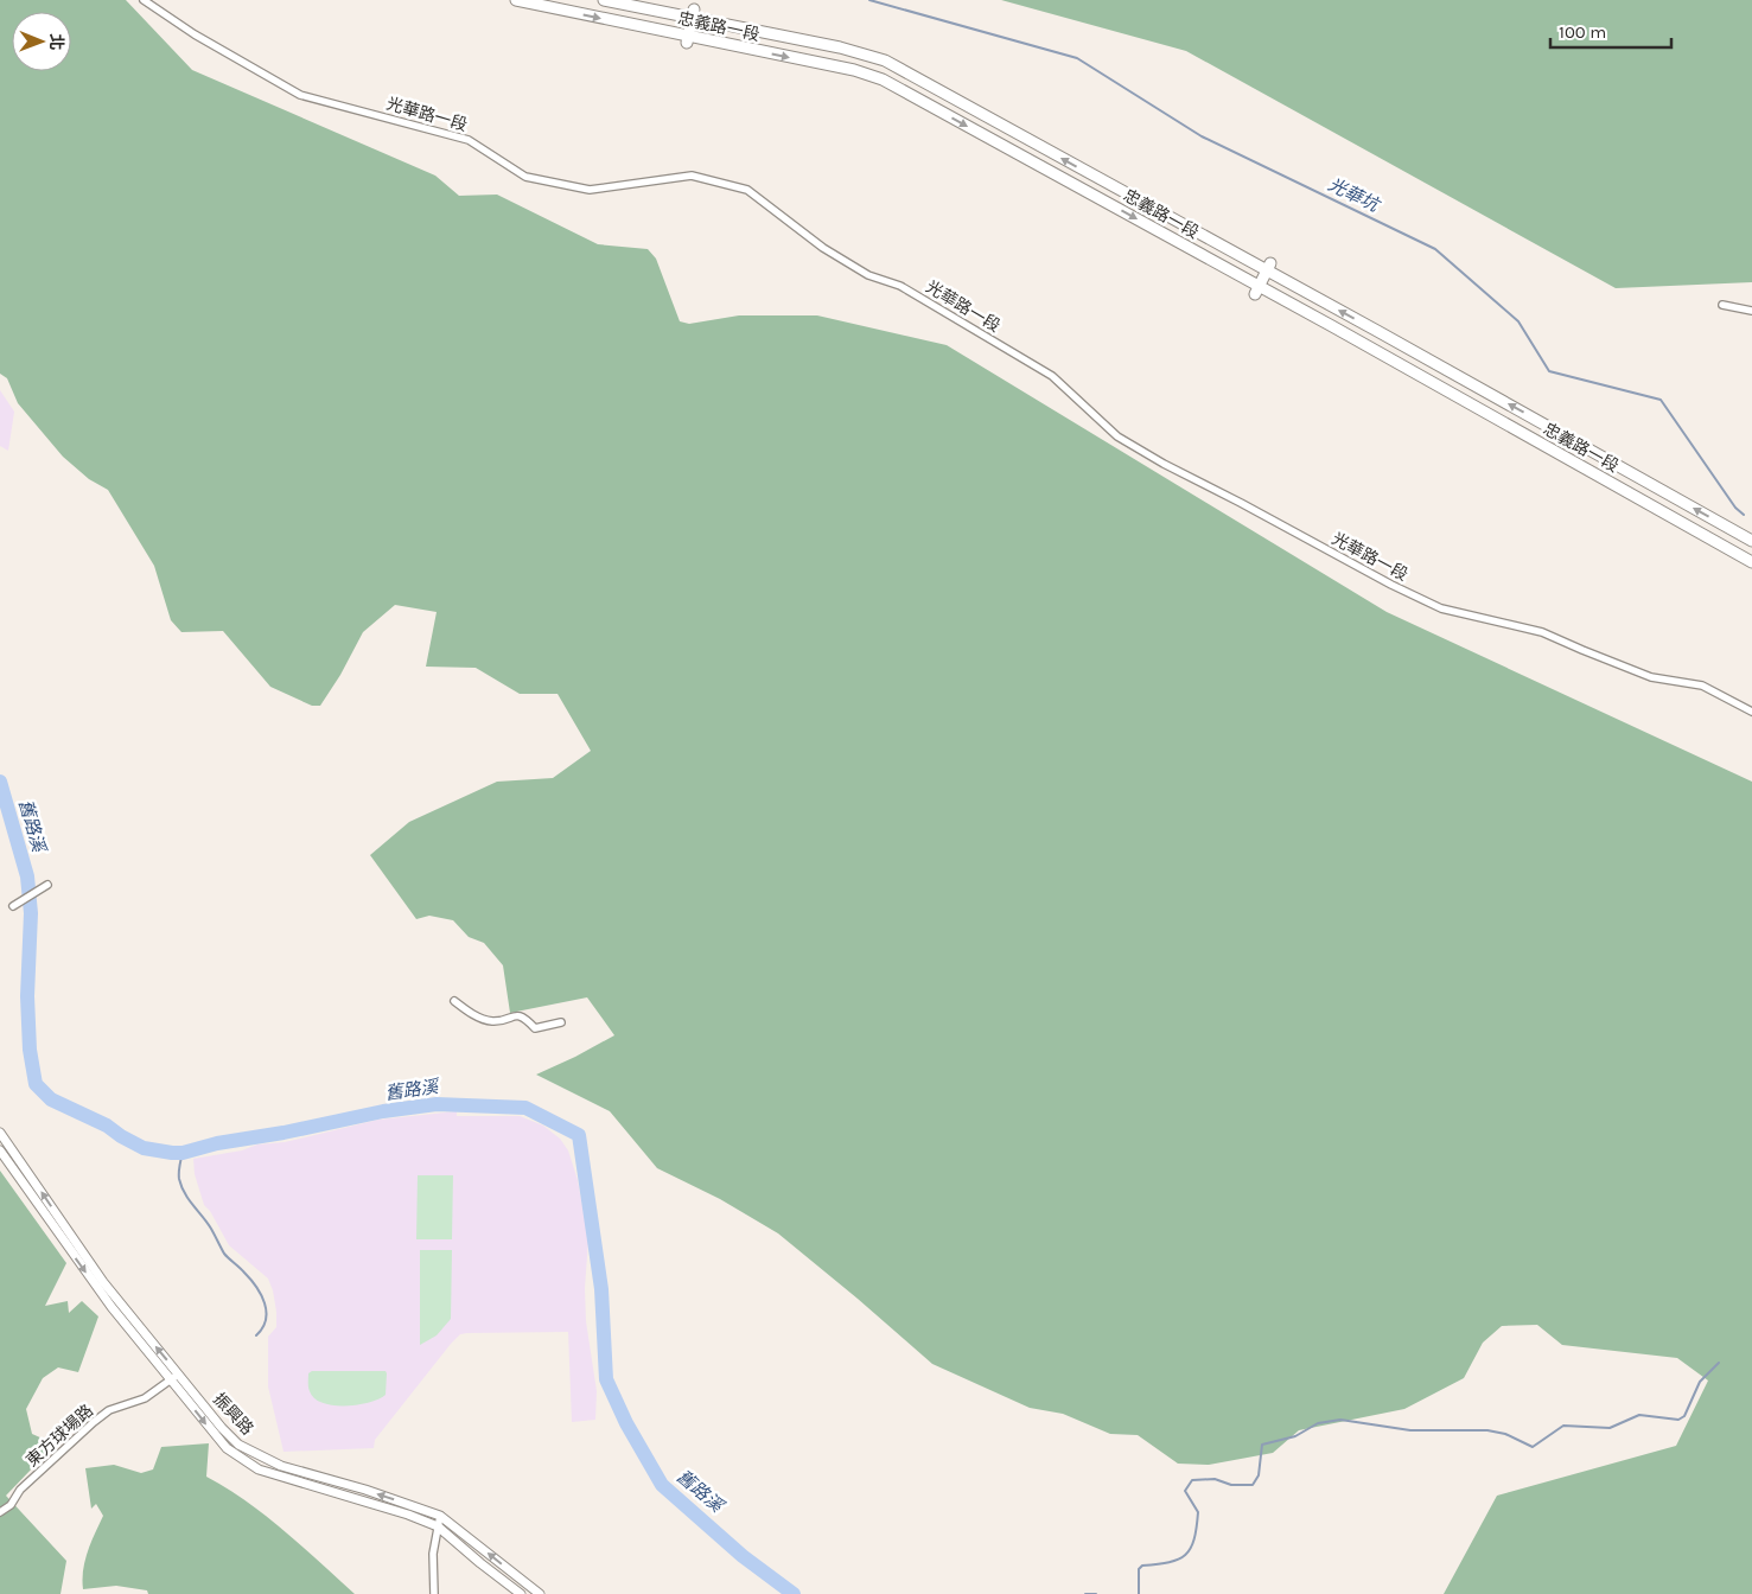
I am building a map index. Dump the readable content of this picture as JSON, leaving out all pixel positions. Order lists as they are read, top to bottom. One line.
{"streets":{"main road":["忠義路一段"],"street":["光華路一段","振興路","東方球場路"]},"crossings":[["振興路","東方球場路"]],"water":["光華坑","舊路溪"],"scale_bar":"100 m","north":"right"}
